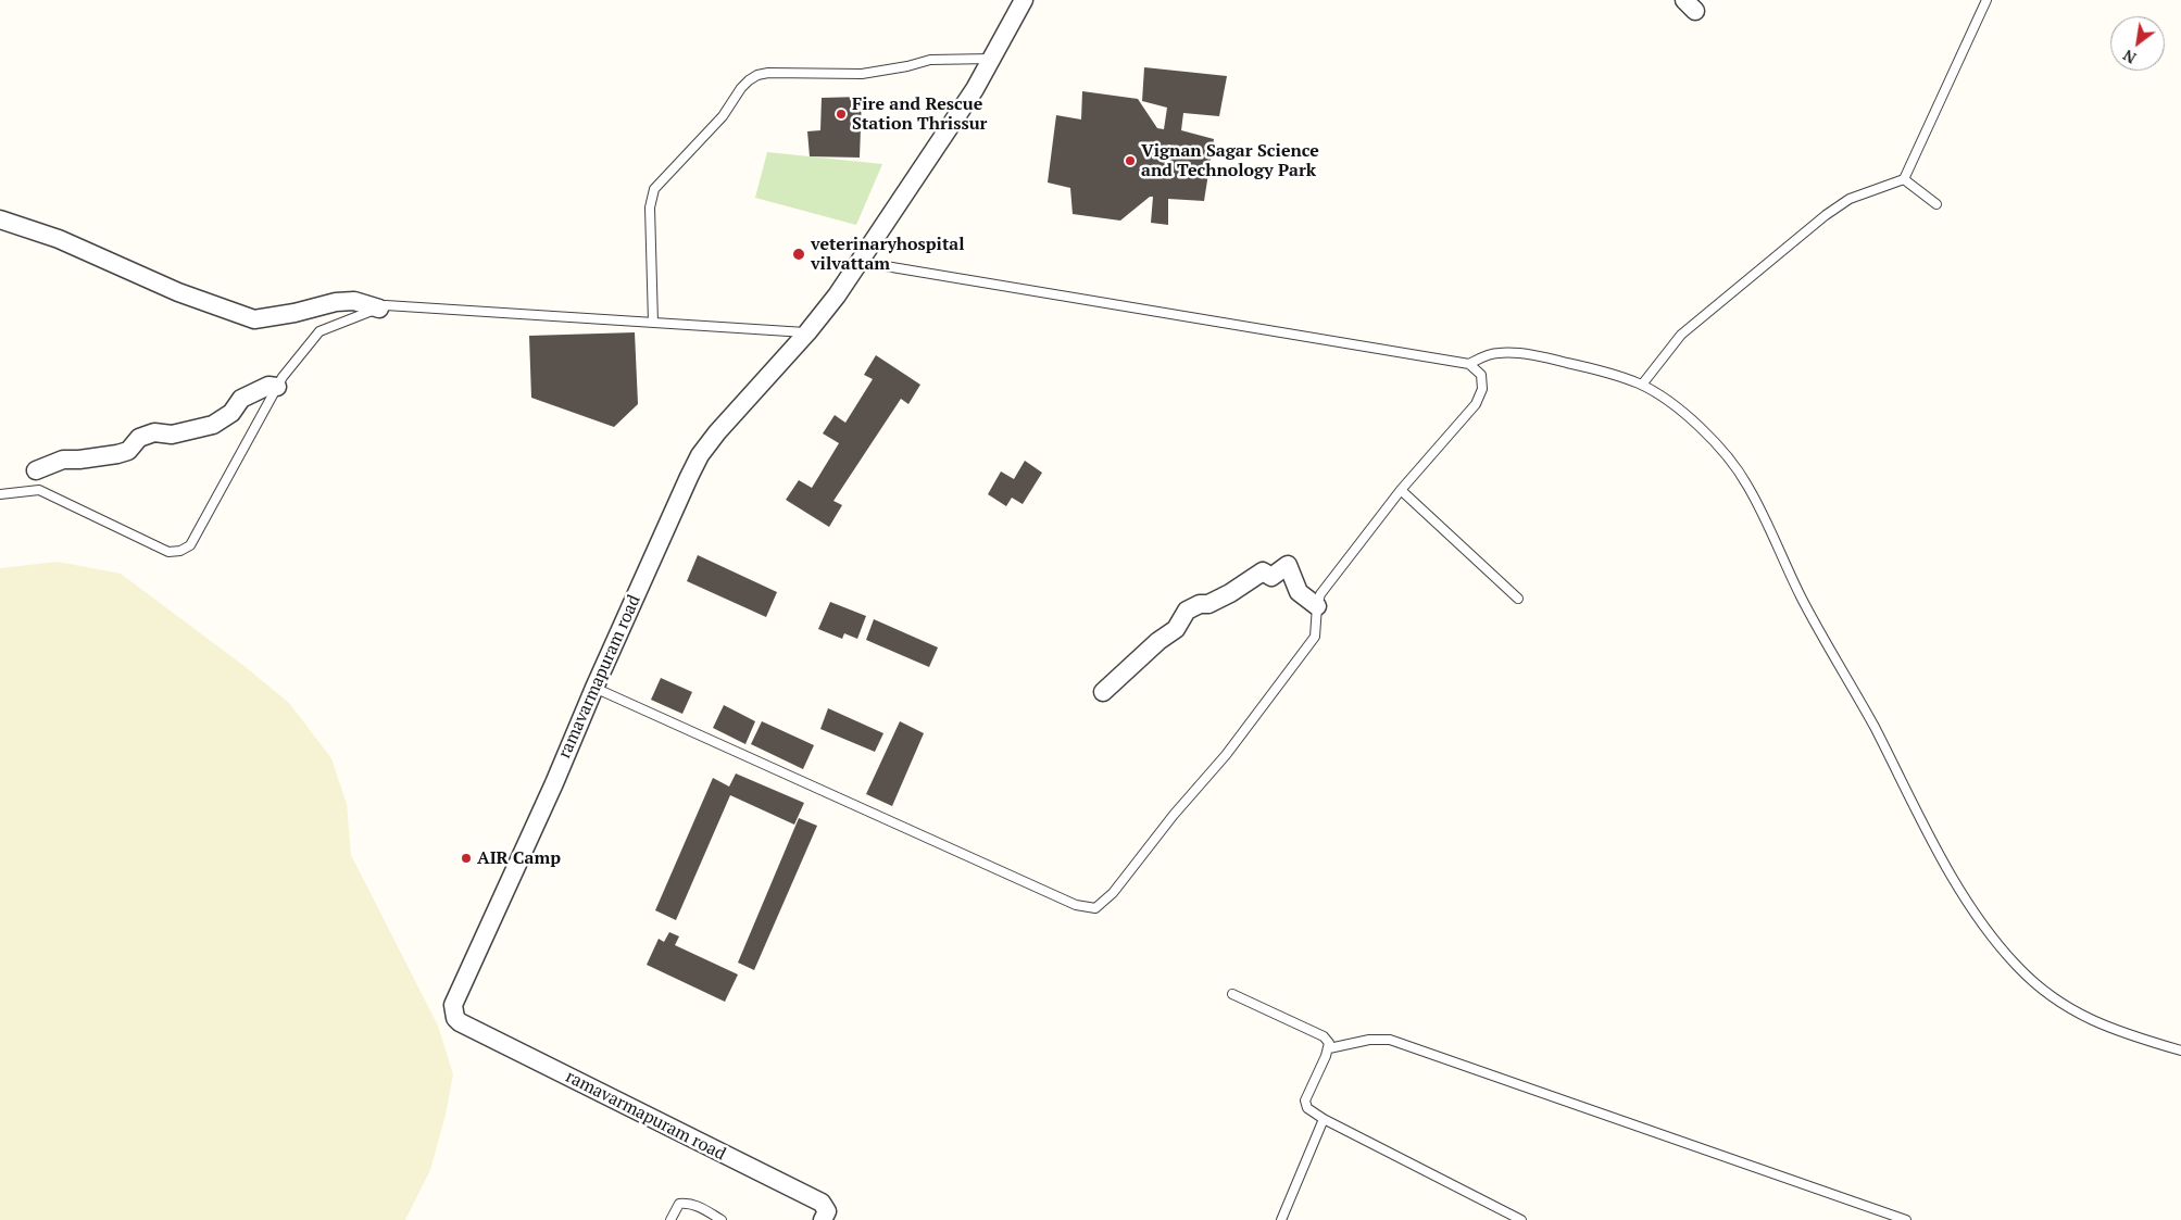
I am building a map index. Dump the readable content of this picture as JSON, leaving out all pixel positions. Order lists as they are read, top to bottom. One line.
{"streets":{"street":["ramavarmapuram road"]},"places":["Fire and Rescue Station Thrissur","Vignan Sagar Science and Technology Park","veterinaryhospital vilvattam","AIR Camp"],"north":"bottom left"}
